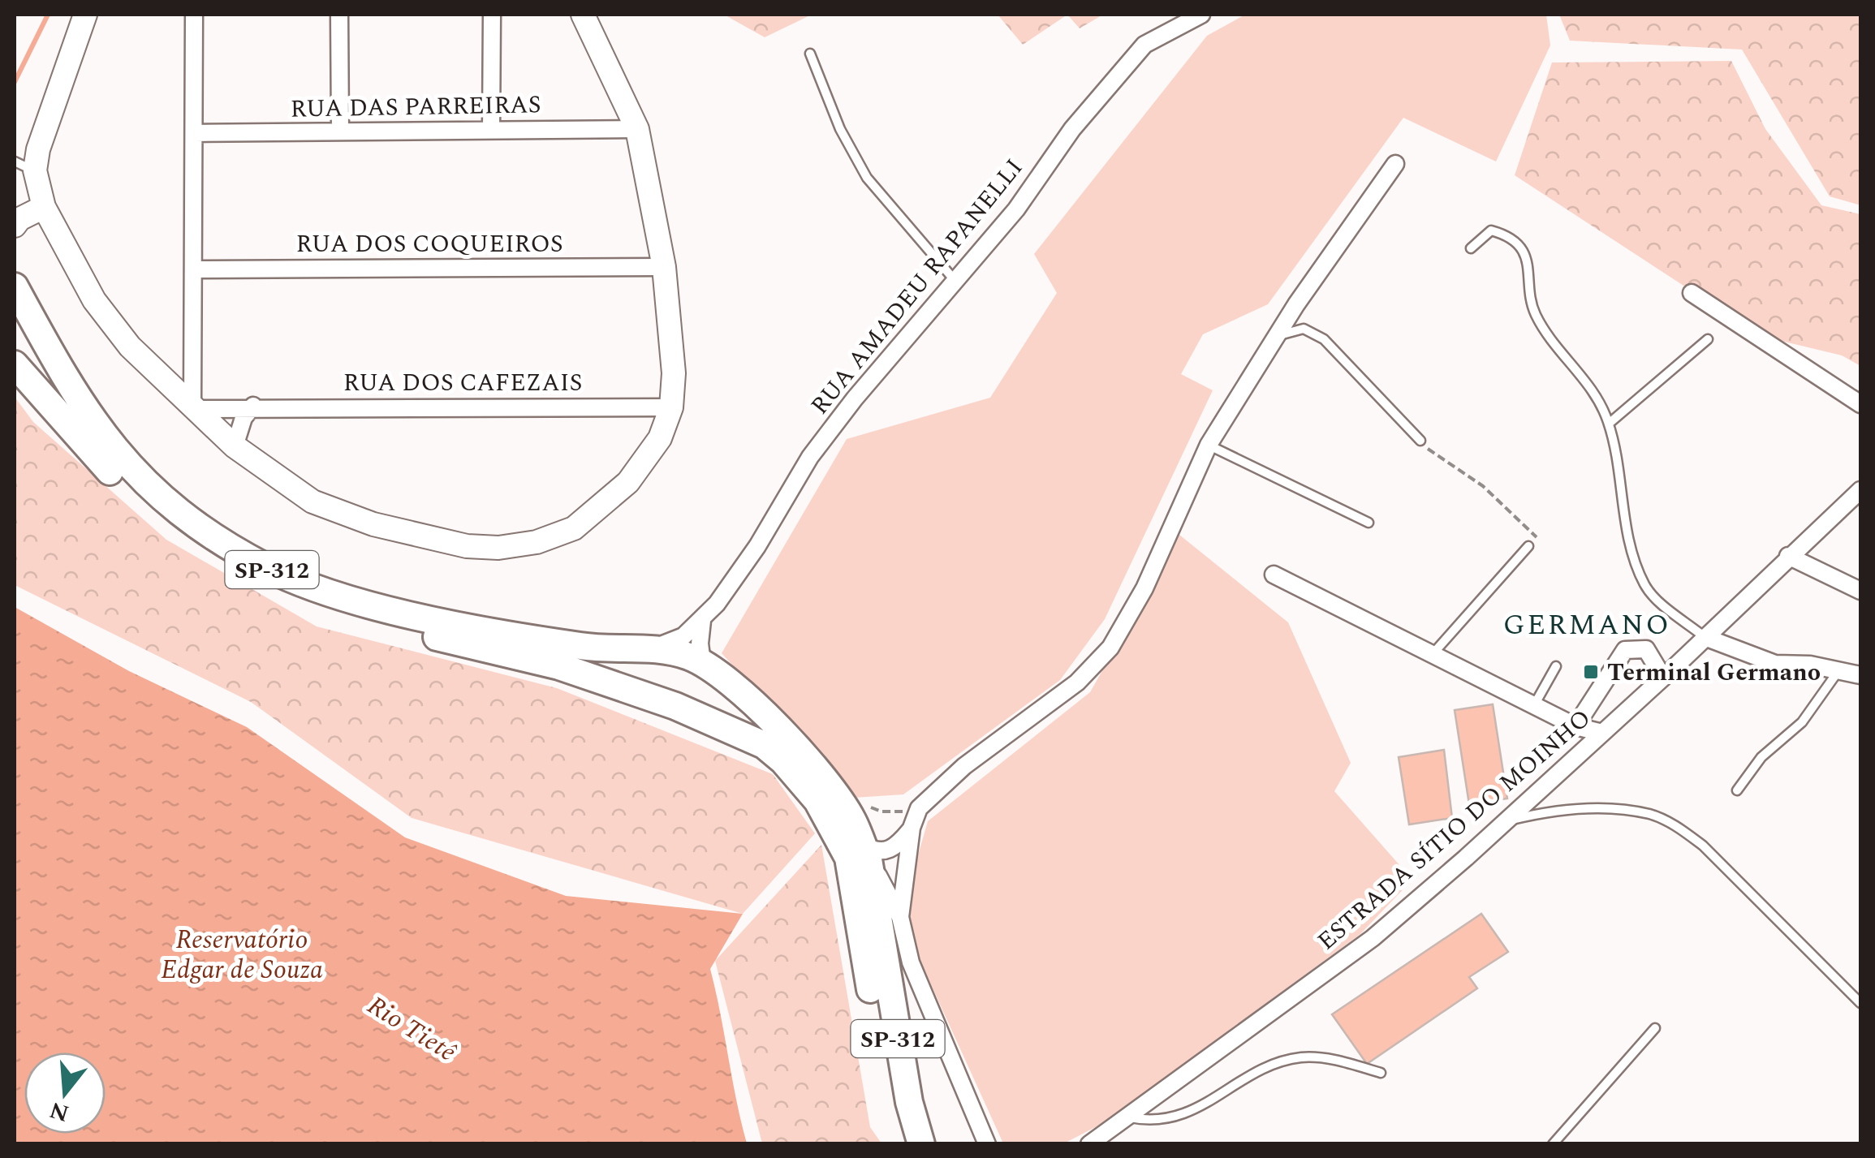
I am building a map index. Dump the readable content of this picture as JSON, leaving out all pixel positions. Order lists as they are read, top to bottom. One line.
{"streets":{"main road":["SP-312"],"street":["RUA DAS PARREIRAS","RUA DOS COQUEIROS","RUA AMADEU RAPANELLI","RUA DOS CAFEZAIS","ESTRADA SÍTIO DO MOINHO"]},"districts":["GERMANO"],"water":["Reservatório Edgar de Souza","Rio Tietê"],"places":{"transit":["Terminal Germano"]},"north":"bottom"}
